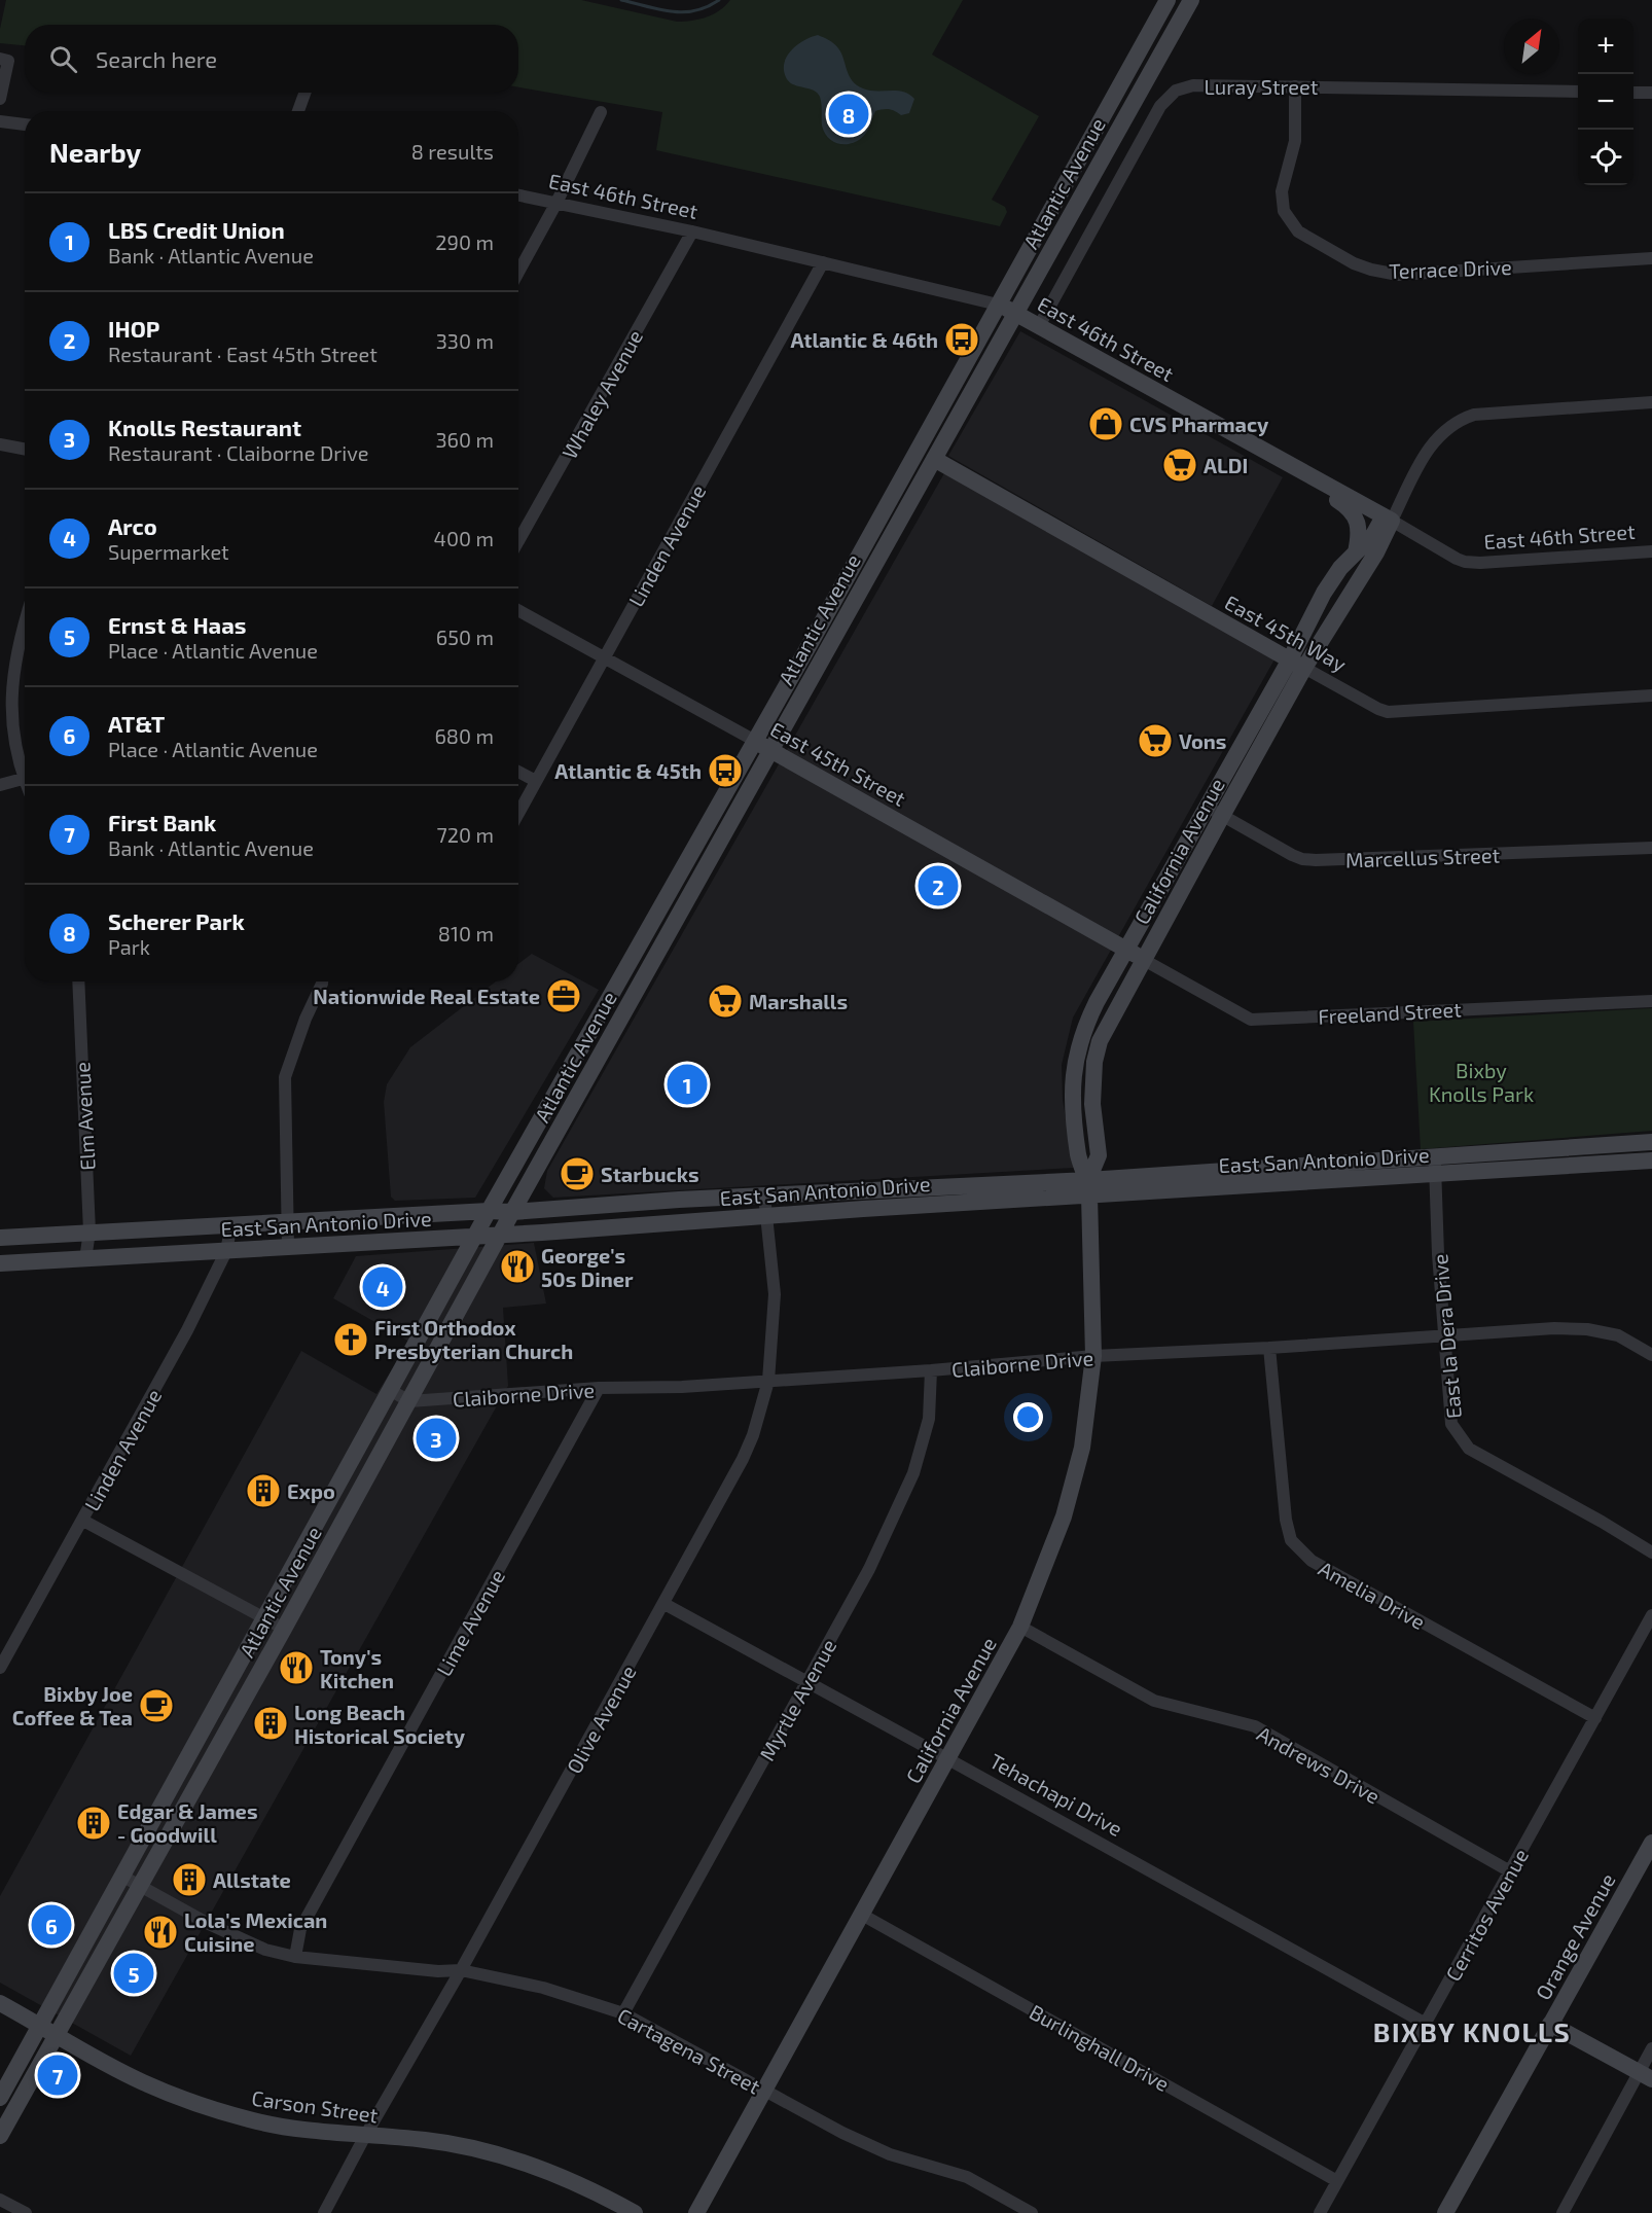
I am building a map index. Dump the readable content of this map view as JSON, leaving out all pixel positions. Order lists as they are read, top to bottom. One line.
{"streets":{"main road":["Atlantic Avenue","East 46th Street","East 45th Way","East 45th Street","California Avenue","East San Antonio Drive","Orange Avenue","Carson Street"],"street":["Luray Street","Terrace Drive","Whaley Avenue","Linden Avenue","Marcellus Street","Freeland Street","Elm Avenue","East la Dera Drive","Claiborne Drive","Amelia Drive","Lime Avenue","Myrtle Avenue","Olive Avenue","Andrews Drive","Tehachapi Drive","Cerritos Avenue","Burlinghall Drive","Cartagena Street"]},"crossings":[["Luray Street","East 46th Street"],["Luray Street","Terrace Drive"],["Atlantic Avenue","East 46th Street"],["Atlantic Avenue","East 45th Way"],["Atlantic Avenue","East 45th Street"],["Atlantic Avenue","East San Antonio Drive"],["Atlantic Avenue","Claiborne Drive"],["Atlantic Avenue","Cartagena Street"],["Atlantic Avenue","Carson Street"],["East 46th Street","Whaley Avenue"],["East 46th Street","Linden Avenue"],["East 46th Street","California Avenue"],["Linden Avenue","East 45th Street"],["Linden Avenue","East San Antonio Drive"],["East 45th Way","California Avenue"],["East 45th Street","California Avenue"],["East 45th Street","Freeland Street"],["California Avenue","Marcellus Street"],["California Avenue","Freeland Street"],["California Avenue","East San Antonio Drive"],["California Avenue","Claiborne Drive"],["California Avenue","Andrews Drive"],["California Avenue","Tehachapi Drive"],["California Avenue","Burlinghall Drive"],["California Avenue","Cartagena Street"],["Elm Avenue","East San Antonio Drive"],["East San Antonio Drive","East la Dera Drive"],["East San Antonio Drive","Olive Avenue"],["East la Dera Drive","Claiborne Drive"],["Claiborne Drive","Amelia Drive"],["Claiborne Drive","Lime Avenue"],["Claiborne Drive","Myrtle Avenue"],["Claiborne Drive","Olive Avenue"],["Amelia Drive","Cerritos Avenue"],["Lime Avenue","Cartagena Street"],["Myrtle Avenue","Tehachapi Drive"],["Myrtle Avenue","Cartagena Street"],["Olive Avenue","Tehachapi Drive"],["Olive Avenue","Cartagena Street"],["Olive Avenue","Carson Street"],["Andrews Drive","Cerritos Avenue"],["Tehachapi Drive","Cerritos Avenue"],["Cerritos Avenue","Burlinghall Drive"]],"districts":["BIXBY KNOLLS"],"parks":["Bixby Knolls Park"],"places":{"bus stop":["Atlantic & 46th","Atlantic & 45th"],"shop":["CVS Pharmacy"],"supermarket":["ALDI","Vons","Marshalls"],"office":["Nationwide Real Estate"],"cafe":["Starbucks","Bixby Joe Coffee & Tea"],"restaurant":["George's 50s Diner","Tony's Kitchen","Lola's Mexican Cuisine"],"church":["First Orthodox Presbyterian Church"],"building":["Expo","Long Beach Historical Society","Edgar & James - Goodwill","Allstate"]},"north":"top right","page":{"map_buttons":["+","−"],"search":"Search here","pins":["8","2","1","4","3","6","5","7"],"heading":["Nearby","8 results"],"list":[{"mark":"1","name":"LBS Credit Union","note":"Bank · Atlantic Avenue","value":"290 m"},{"mark":"2","name":"IHOP","note":"Restaurant · East 45th Street","value":"330 m"},{"mark":"3","name":"Knolls Restaurant","note":"Restaurant · Claiborne Drive","value":"360 m"},{"mark":"4","name":"Arco","note":"Supermarket","value":"400 m"},{"mark":"5","name":"Ernst & Haas","note":"Place · Atlantic Avenue","value":"650 m"},{"mark":"6","name":"AT&T","note":"Place · Atlantic Avenue","value":"680 m"},{"mark":"7","name":"First Bank","note":"Bank · Atlantic Avenue","value":"720 m"},{"mark":"8","name":"Scherer Park","note":"Park","value":"810 m"}]}}
